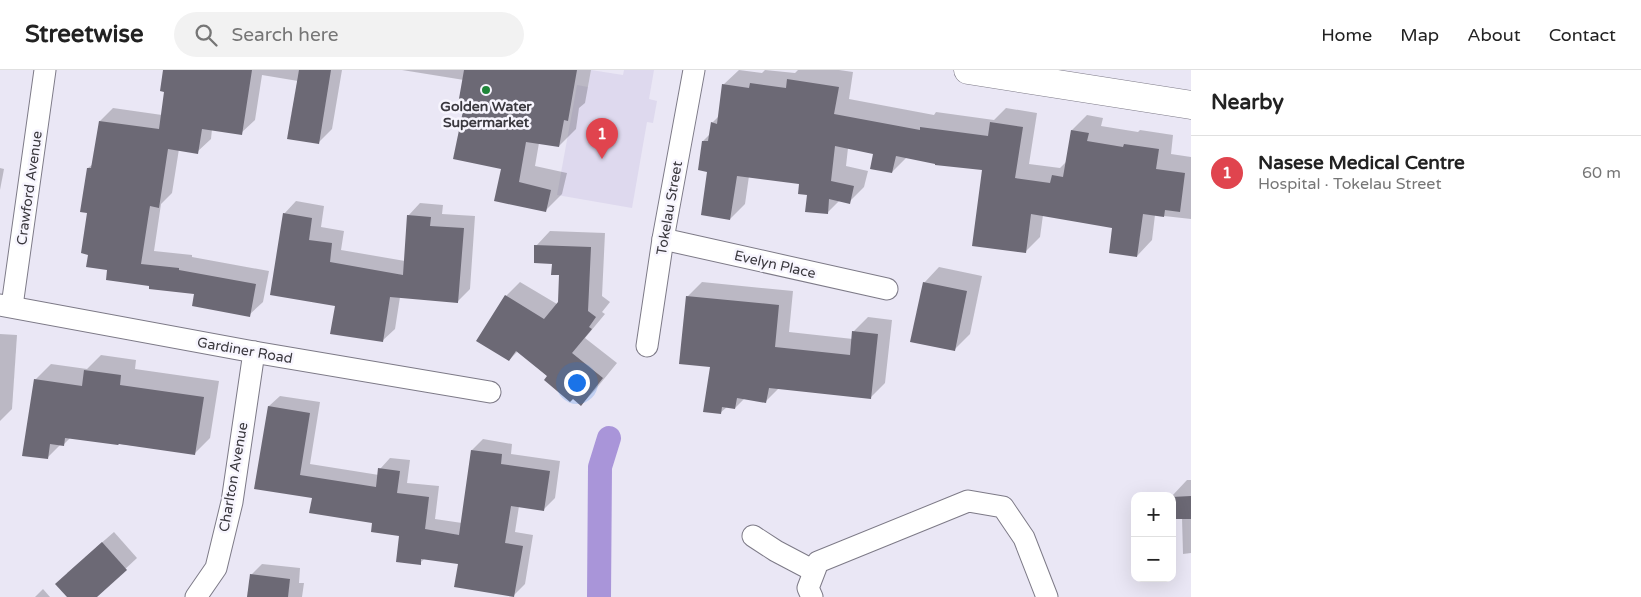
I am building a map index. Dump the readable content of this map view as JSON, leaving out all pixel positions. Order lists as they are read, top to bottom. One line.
{"streets":{"street":["Crawford Avenue","Tokelau Street","Evelyn Place","Gardiner Road","Charlton Avenue"]},"crossings":[["Crawford Avenue","Gardiner Road"],["Tokelau Street","Evelyn Place"],["Gardiner Road","Charlton Avenue"]],"places":["Golden Water Supermarket"],"page":{"header":"Streetwise","search":"Search here","nav":["Home","Map","About","Contact"],"heading":"Nearby","pins":"1","list":[{"mark":"1","name":"Nasese Medical Centre","note":"Hospital · Tokelau Street","value":"60 m"}],"map_buttons":["+","−"]}}
